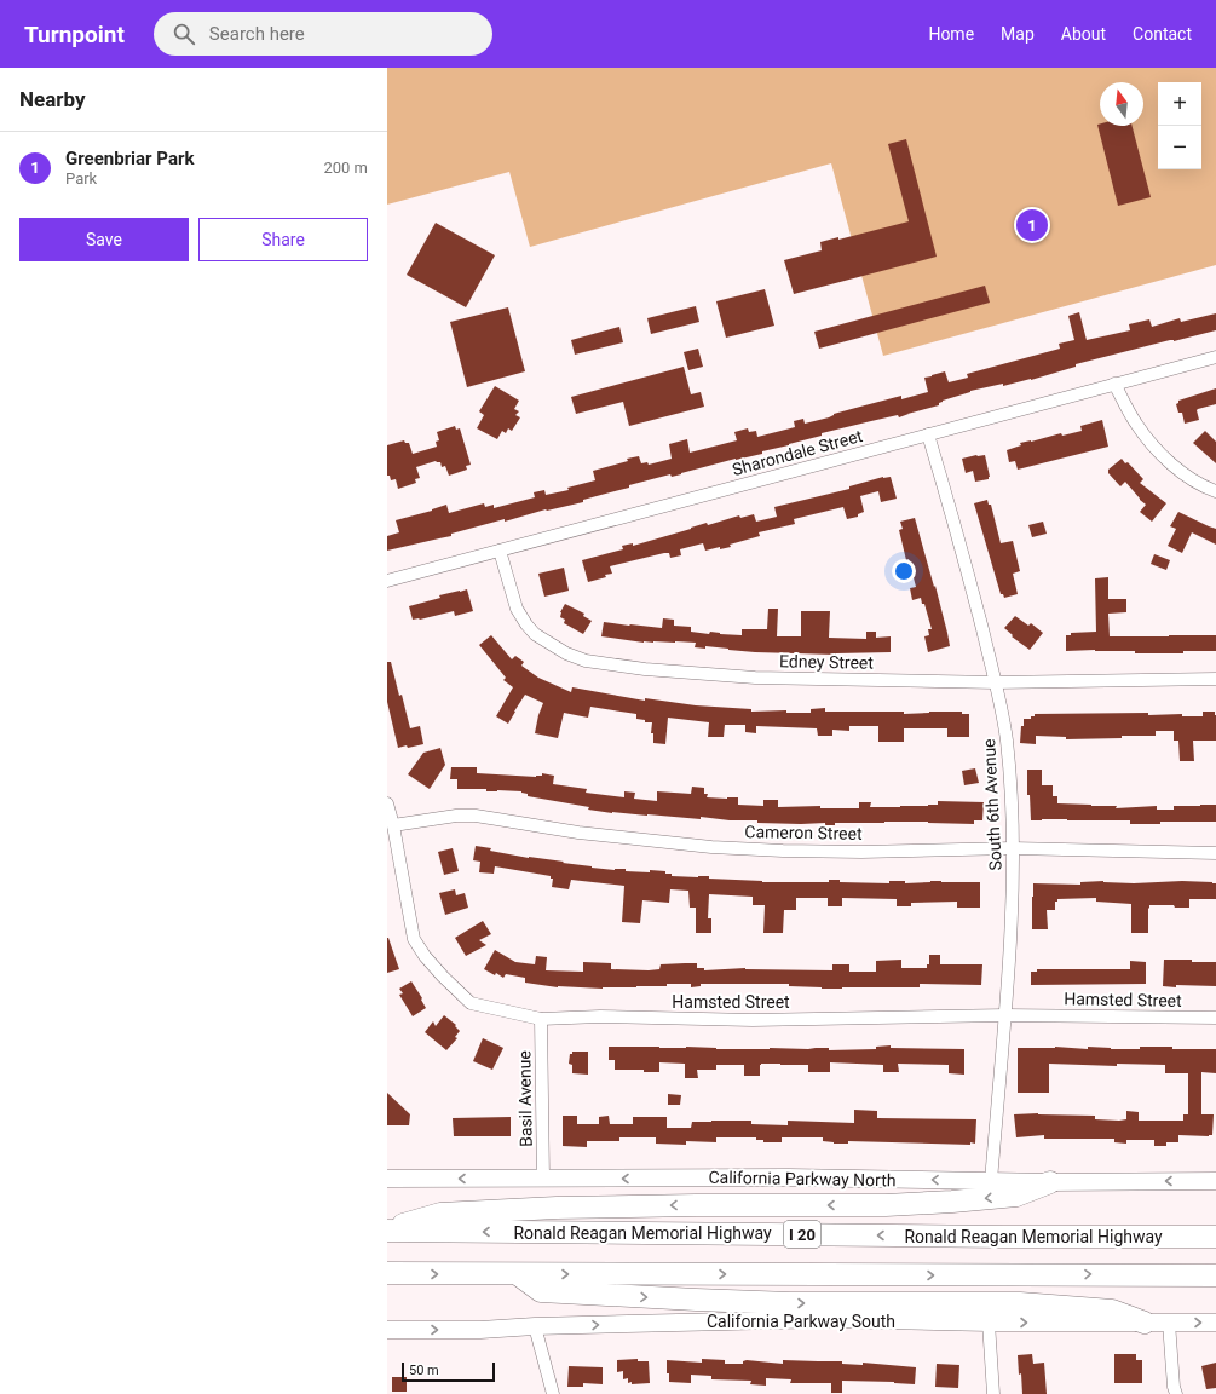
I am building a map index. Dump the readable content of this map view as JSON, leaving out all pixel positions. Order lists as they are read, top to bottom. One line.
{"streets":{"highway":["Ronald Reagan Memorial Highway","I 20"],"main road":["California Parkway North","California Parkway South"],"street":["Sharondale Street","Edney Street","South 6th Avenue","Cameron Street","Hamsted Street","Basil Avenue"]},"crossings":[["Sharondale Street","Edney Street"],["Sharondale Street","South 6th Avenue"],["Edney Street","South 6th Avenue"],["South 6th Avenue","Cameron Street"],["South 6th Avenue","Hamsted Street"],["South 6th Avenue","California Parkway North"],["Cameron Street","Hamsted Street"],["Hamsted Street","Basil Avenue"],["Basil Avenue","California Parkway North"]],"one_way":["California Parkway North","California Parkway South"],"scale_bar":"50 m","north":"top","page":{"header":"Turnpoint","search":"Search here","nav":["Home","Map","About","Contact"],"heading":"Nearby","map_buttons":["+","−"],"list":[{"mark":"1","name":"Greenbriar Park","note":"Park","value":"200 m"}],"buttons":["Save","Share"],"pins":"1","scale":"50 m"}}
